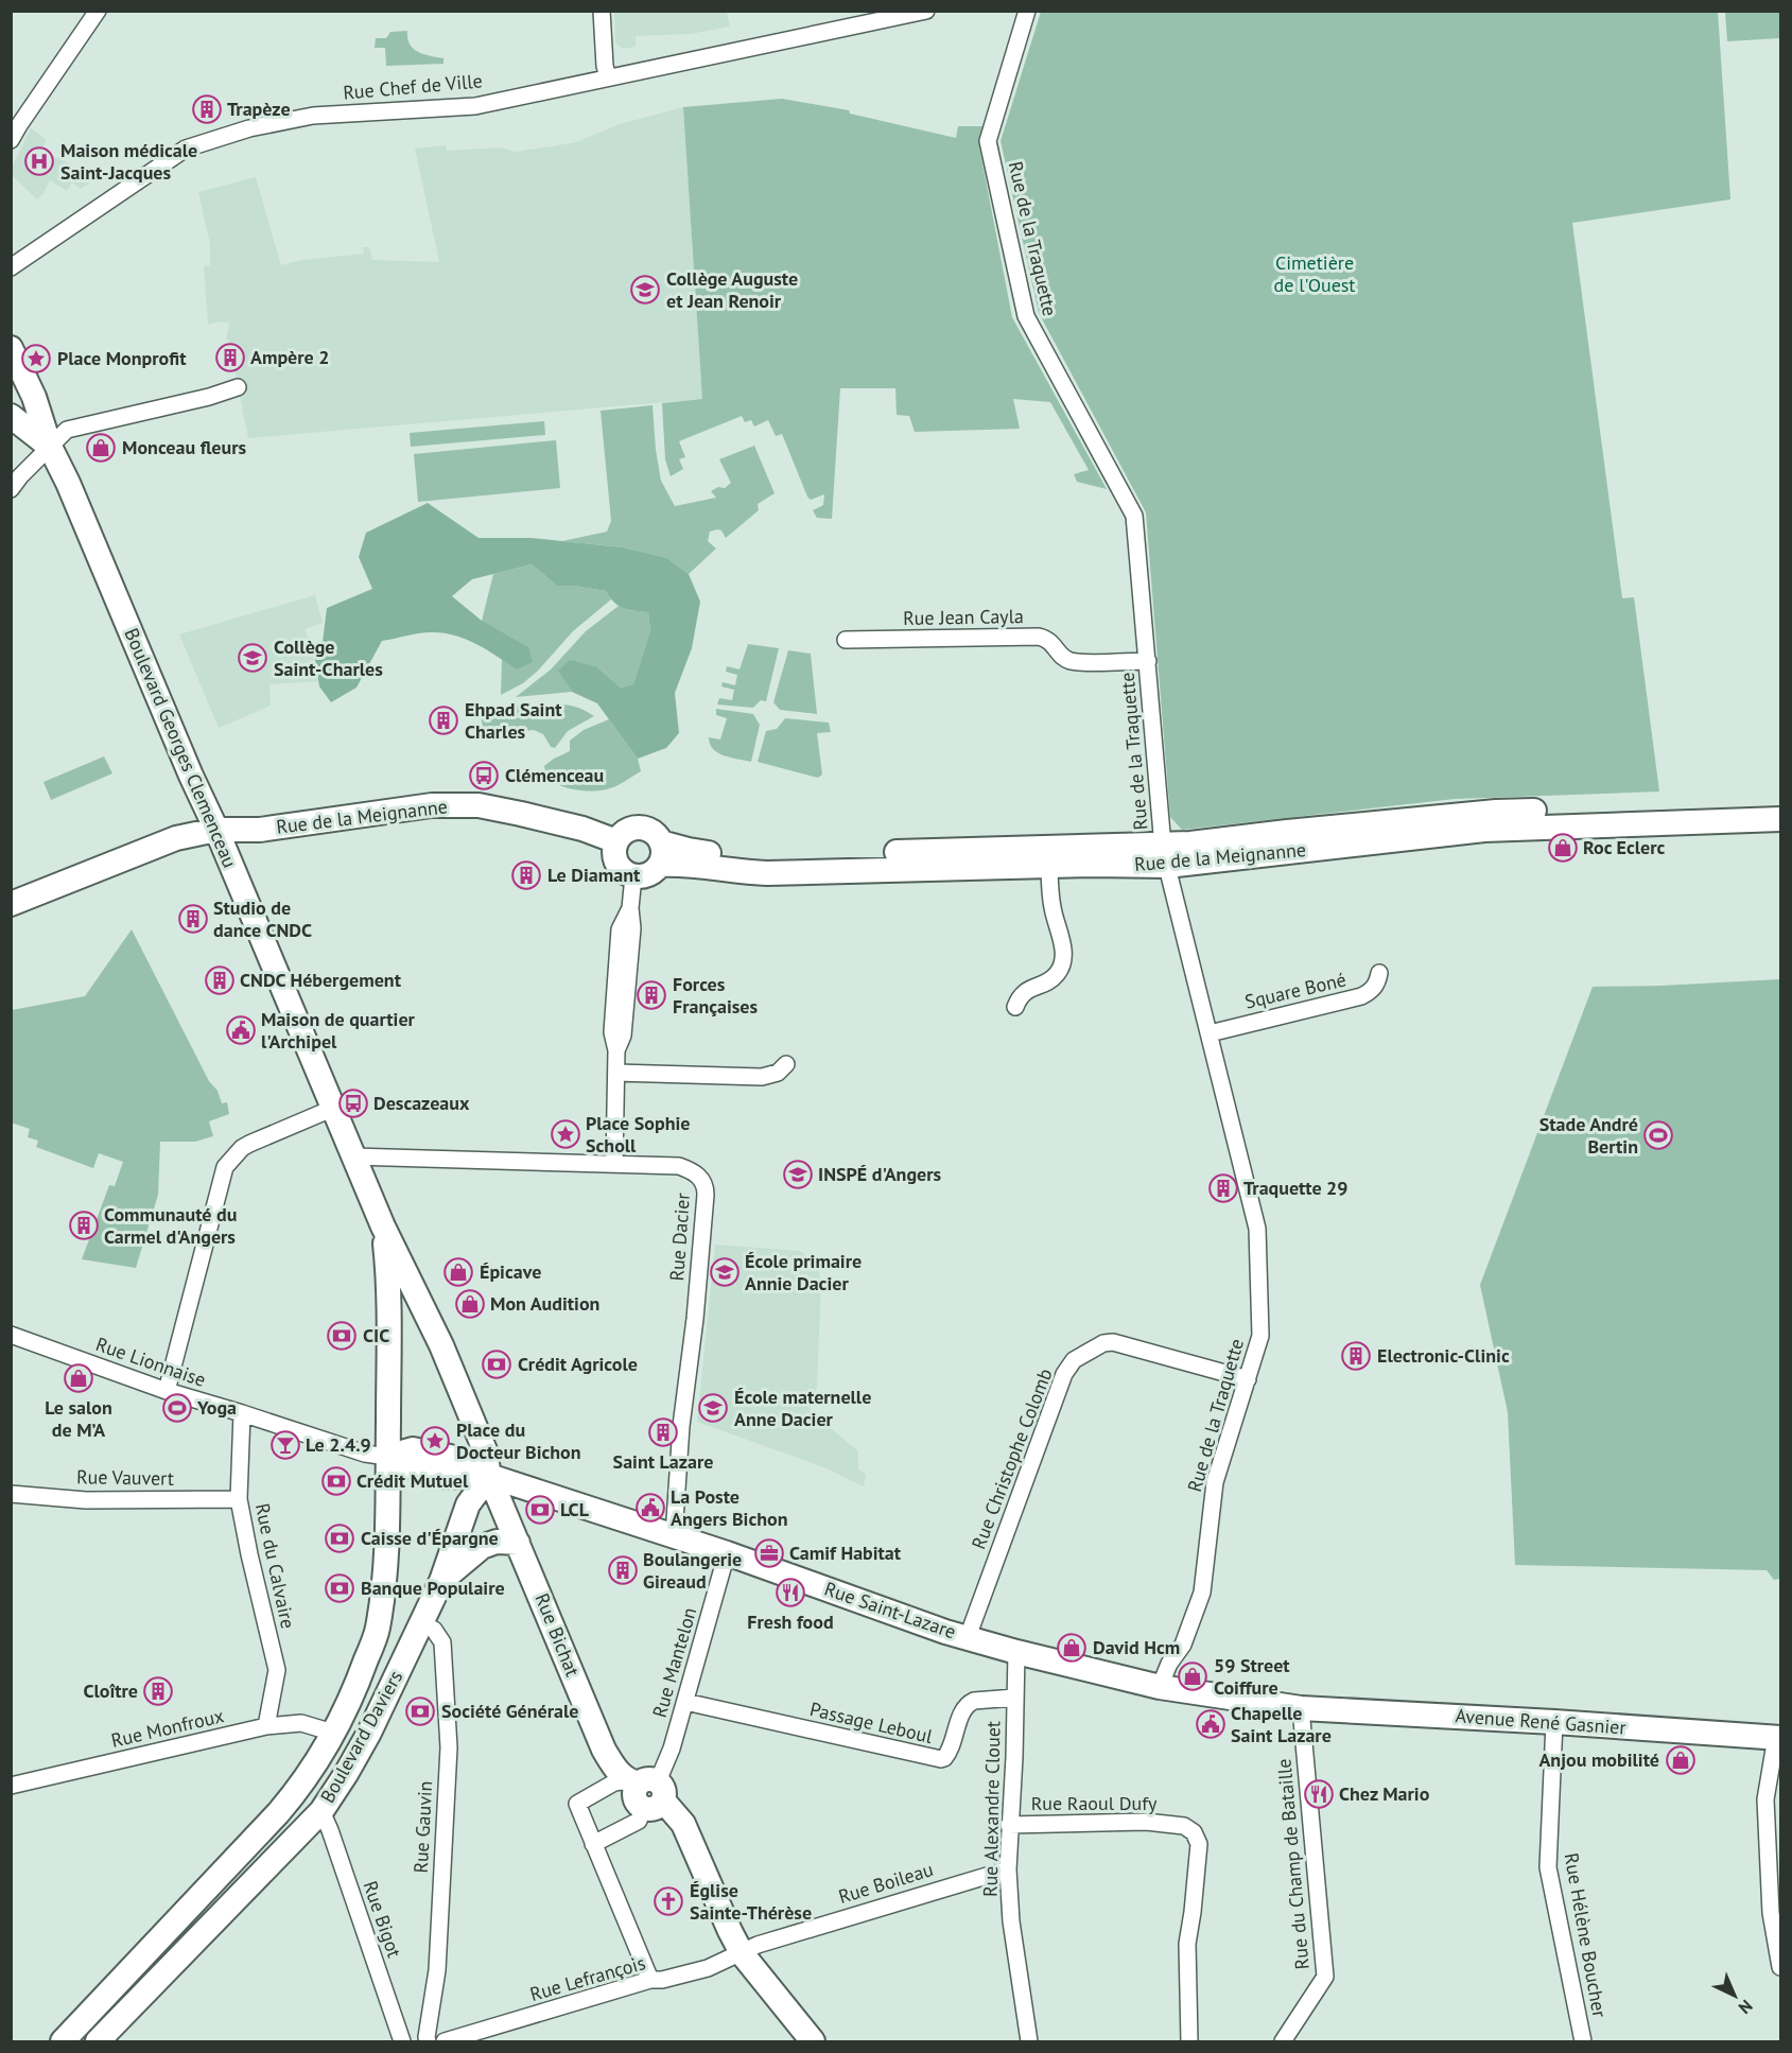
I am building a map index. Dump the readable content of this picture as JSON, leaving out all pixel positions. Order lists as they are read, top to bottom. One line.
{"streets":{"main road":["Boulevard Georges Clemenceau","Rue de la Meignanne","Rue Saint-Lazare","Rue Bichat","Avenue René Gasnier","Boulevard Daviers"],"street":["Rue Chef de Ville","Rue de la Traquette","Rue Jean Cayla","Square Boné","Rue Dacier","Rue Lionnaise","Rue Christophe Colomb","Rue Vauvert","Rue du Calvaire","Rue Mantelon","Passage Leboul","Rue Monfroux","Rue Raoul Dufy","Rue Alexandre Clouet","Rue Gauvin","Rue du Champ de Bataille","Rue Boileau","Rue Bigot","Rue Hélène Boucher","Rue Lefrançois"]},"crossings":[["Rue de la Traquette","Rue Jean Cayla"],["Rue de la Traquette","Rue de la Meignanne"],["Rue de la Traquette","Square Boné"],["Rue de la Traquette","Rue Christophe Colomb"],["Rue de la Traquette","Rue Saint-Lazare"],["Boulevard Georges Clemenceau","Rue de la Meignanne"],["Boulevard Georges Clemenceau","Rue Dacier"],["Boulevard Georges Clemenceau","Rue Lionnaise"],["Boulevard Georges Clemenceau","Rue Saint-Lazare"],["Boulevard Georges Clemenceau","Rue Bichat"],["Boulevard Georges Clemenceau","Boulevard Daviers"],["Rue Dacier","Rue Saint-Lazare"],["Rue Lionnaise","Rue du Calvaire"],["Rue Lionnaise","Rue Saint-Lazare"],["Rue Lionnaise","Boulevard Daviers"],["Rue Christophe Colomb","Rue Saint-Lazare"],["Rue Vauvert","Rue du Calvaire"],["Rue du Calvaire","Rue Monfroux"],["Rue Saint-Lazare","Rue Bichat"],["Rue Saint-Lazare","Rue Mantelon"],["Rue Saint-Lazare","Avenue René Gasnier"],["Rue Saint-Lazare","Boulevard Daviers"],["Rue Saint-Lazare","Rue Alexandre Clouet"],["Rue Saint-Lazare","Rue du Champ de Bataille"],["Rue Bichat","Rue Mantelon"],["Rue Bichat","Boulevard Daviers"],["Rue Bichat","Rue Boileau"],["Rue Bichat","Rue Lefrançois"],["Rue Mantelon","Passage Leboul"],["Avenue René Gasnier","Rue du Champ de Bataille"],["Avenue René Gasnier","Rue Hélène Boucher"],["Passage Leboul","Rue Alexandre Clouet"],["Rue Monfroux","Boulevard Daviers"],["Boulevard Daviers","Rue Gauvin"],["Boulevard Daviers","Rue Bigot"],["Rue Raoul Dufy","Rue Alexandre Clouet"],["Rue Alexandre Clouet","Rue Boileau"],["Rue Boileau","Rue Lefrançois"]],"parks":["Cimetière de l'Ouest"],"places":{"building":["Trapèze","Ampère 2","Ehpad Saint Charles","Le Diamant","Studio de dance CNDC","CNDC Hébergement","Forces Françaises","Traquette 29","Communauté du Carmel d'Angers","Electronic-Clinic","Saint Lazare","Boulangerie Gireaud","Cloître"],"hospital":["Maison médicale Saint-Jacques"],"school or university":["Collège Auguste et Jean Renoir","Collège Saint-Charles","INSPÉ d'Angers","École primaire Annie Dacier","École maternelle Anne Dacier"],"place":["Place Monprofit","Place Sophie Scholl","Place du Docteur Bichon"],"shop":["Monceau fleurs","Roc Eclerc","Épicave","Mon Audition","Le salon de M’A","David Hcm","59 Street Coiffure","Anjou mobilité"],"bus stop":["Clémenceau","Descazeaux"],"public building":["Maison de quartier l'Archipel","La Poste Angers Bichon","Chapelle Saint Lazare"],"sports":["Stade André Bertin","Yoga"],"bank":["CIC","Crédit Agricole","Crédit Mutuel","LCL","Caisse d'Épargne","Banque Populaire","Société Générale"],"bar":["Le 2.4.9"],"office":["Camif Habitat"],"restaurant":["Fresh food","Chez Mario"],"church":["Église Sainte-Thérèse"]},"north":"bottom right"}
